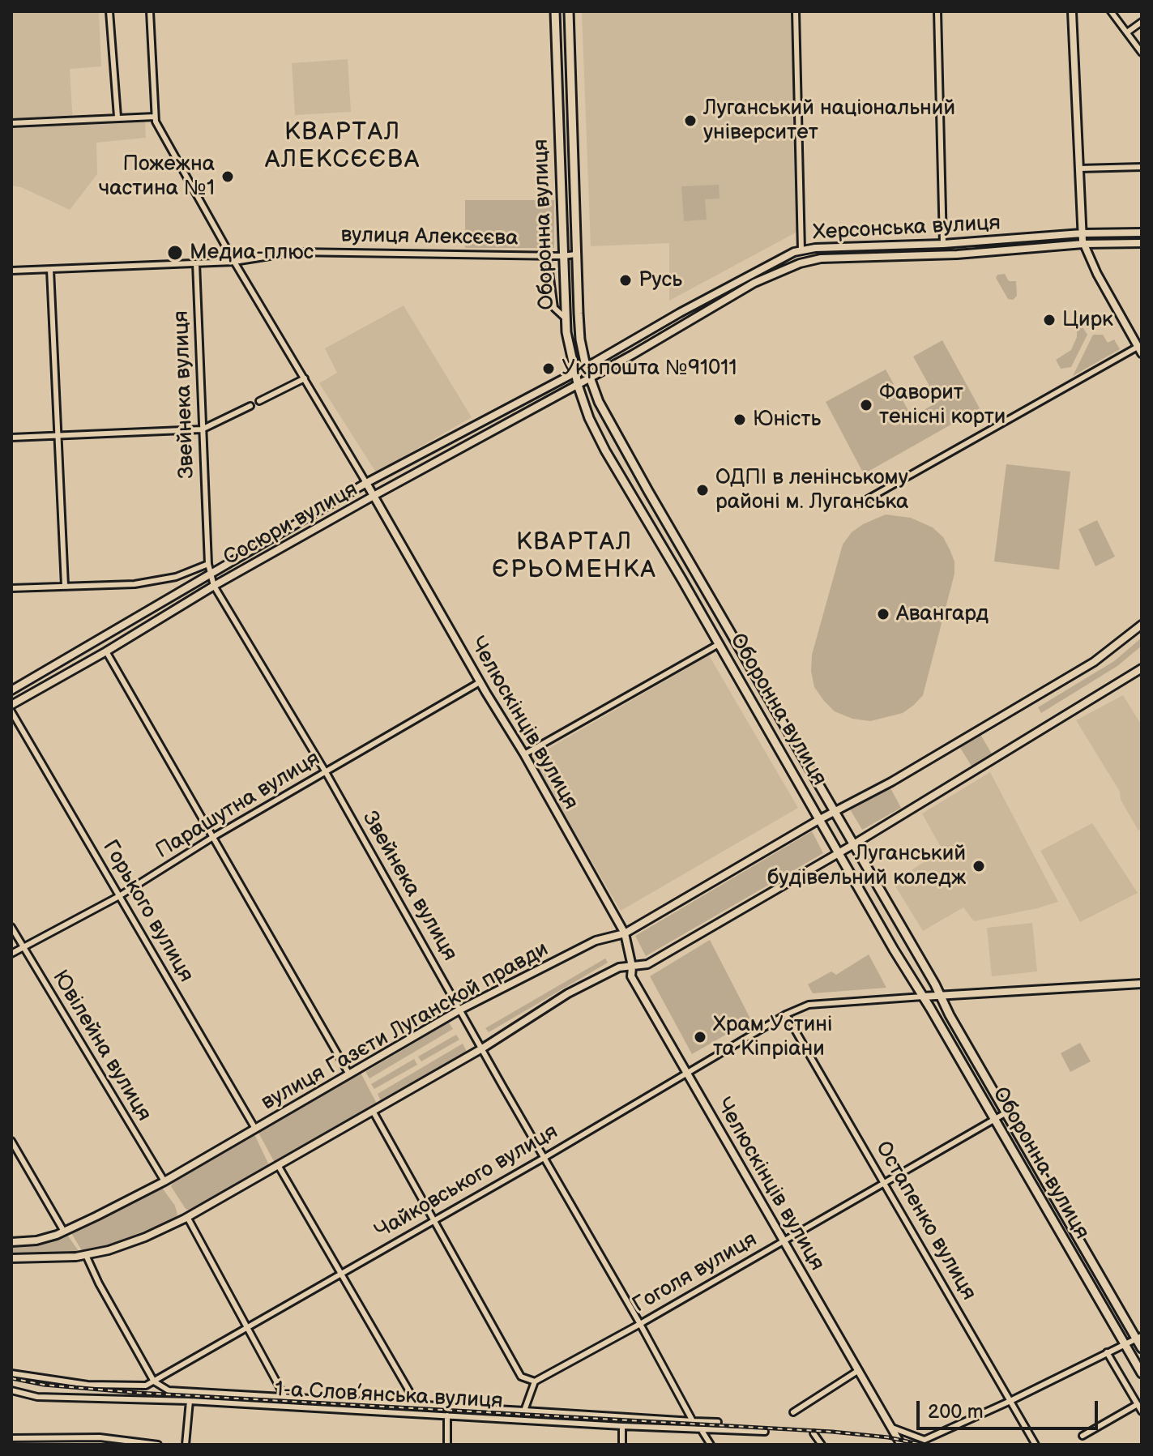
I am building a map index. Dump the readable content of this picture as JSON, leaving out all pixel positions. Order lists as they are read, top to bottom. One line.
{"streets":{"main road":["Оборонна вулиця"],"street":["Херсонська вулиця","вулиця Алексєєва","Звейнека вулиця","Сосюри вулиця","Челюскінців вулиця","Парашутна вулиця","Горького вулиця","вулиця Газєти Луганской правди","Ювілейна вулиця","Чайковського вулиця","Остапенко вулиця","Гоголя вулиця","1-а Слов’янська вулиця"]},"crossings":[["Оборонна вулиця","Херсонська вулиця"],["Оборонна вулиця","вулиця Алексєєва"],["Оборонна вулиця","Сосюри вулиця"],["Оборонна вулиця","вулиця Газєти Луганской правди"],["Оборонна вулиця","Чайковського вулиця"],["Оборонна вулиця","Гоголя вулиця"],["Херсонська вулиця","Сосюри вулиця"],["вулиця Алексєєва","Звейнека вулиця"],["вулиця Алексєєва","Челюскінців вулиця"],["Звейнека вулиця","Сосюри вулиця"],["Звейнека вулиця","Парашутна вулиця"],["Звейнека вулиця","вулиця Газєти Луганской правди"],["Звейнека вулиця","Чайковського вулиця"],["Звейнека вулиця","Гоголя вулиця"],["Сосюри вулиця","Челюскінців вулиця"],["Челюскінців вулиця","Парашутна вулиця"],["Челюскінців вулиця","вулиця Газєти Луганской правди"],["Челюскінців вулиця","Чайковського вулиця"],["Челюскінців вулиця","Гоголя вулиця"],["Парашутна вулиця","Горького вулиця"],["Парашутна вулиця","Ювілейна вулиця"],["Горького вулиця","вулиця Газєти Луганской правди"],["вулиця Газєти Луганской правди","Ювілейна вулиця"],["Чайковського вулиця","Остапенко вулиця"],["Остапенко вулиця","Гоголя вулиця"]],"districts":["КВАРТАЛ АЛЕКСЄЄВА","КВАРТАЛ ЄРЬОМЕНКА"],"places":["Луганський національний університет","Пожежна частина №1","Медиа-плюс","Русь","Цирк","Укрпошта №91011","Фаворит тенісні корти","Юність","ОДПІ в ленінському районі м. Луганська","Авангард","Луганський будівельний коледж","Храм Устині та Кіпріани"],"scale_bar":"200 m"}
